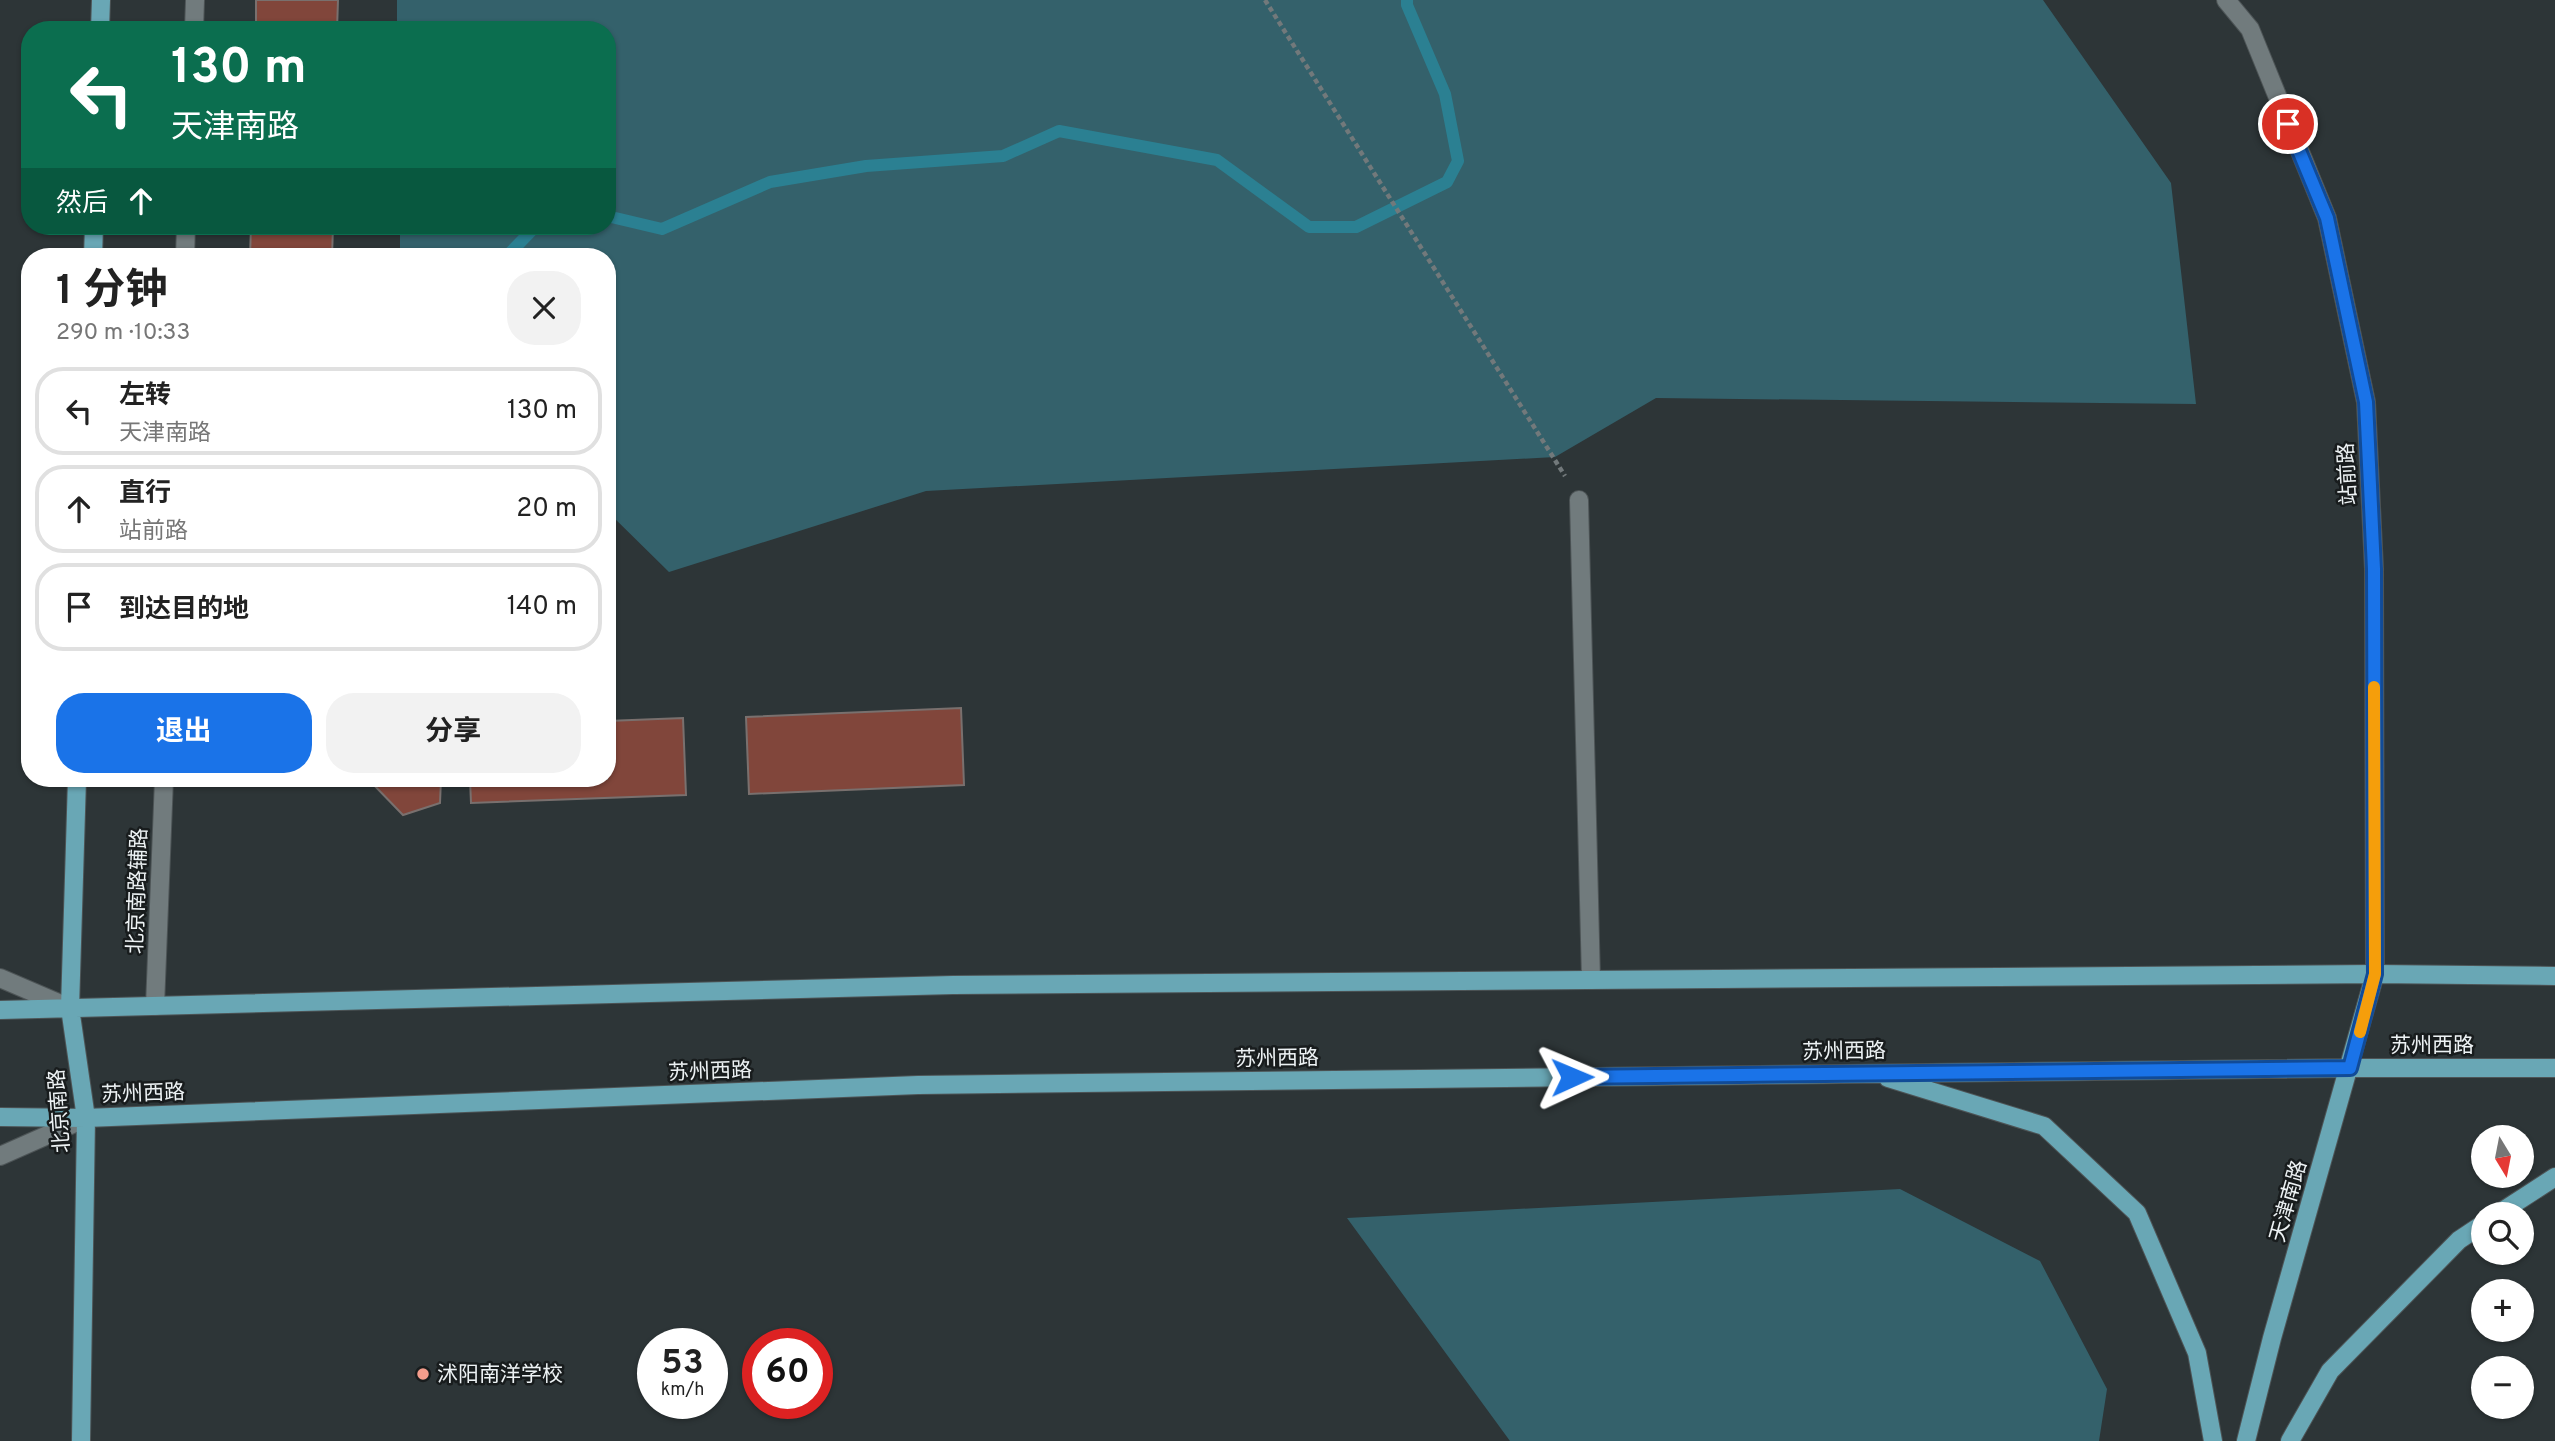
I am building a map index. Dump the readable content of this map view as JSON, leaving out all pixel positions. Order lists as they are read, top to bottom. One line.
{"streets":{"main road":["苏州西路","北京南路","天津南路"],"street":["站前路","北京南路辅路"]},"crossings":[["站前路","天津南路"],["苏州西路","北京南路"],["苏州西路","天津南路"]],"places":["沭阳南洋学校"],"north":"bottom","page":{"turn":["130 m","天津南路"],"then":"然后","heading":["1 分钟","290 m · 10:33"],"list":[{"name":"左转","note":"天津南路","value":"130 m"},{"name":"直行","note":"站前路","value":"20 m"},{"name":"到达目的地","value":"140 m"}],"buttons":["退出","分享"],"map_buttons":["+","−"],"speed":"53 km/h","limit":"60"}}
